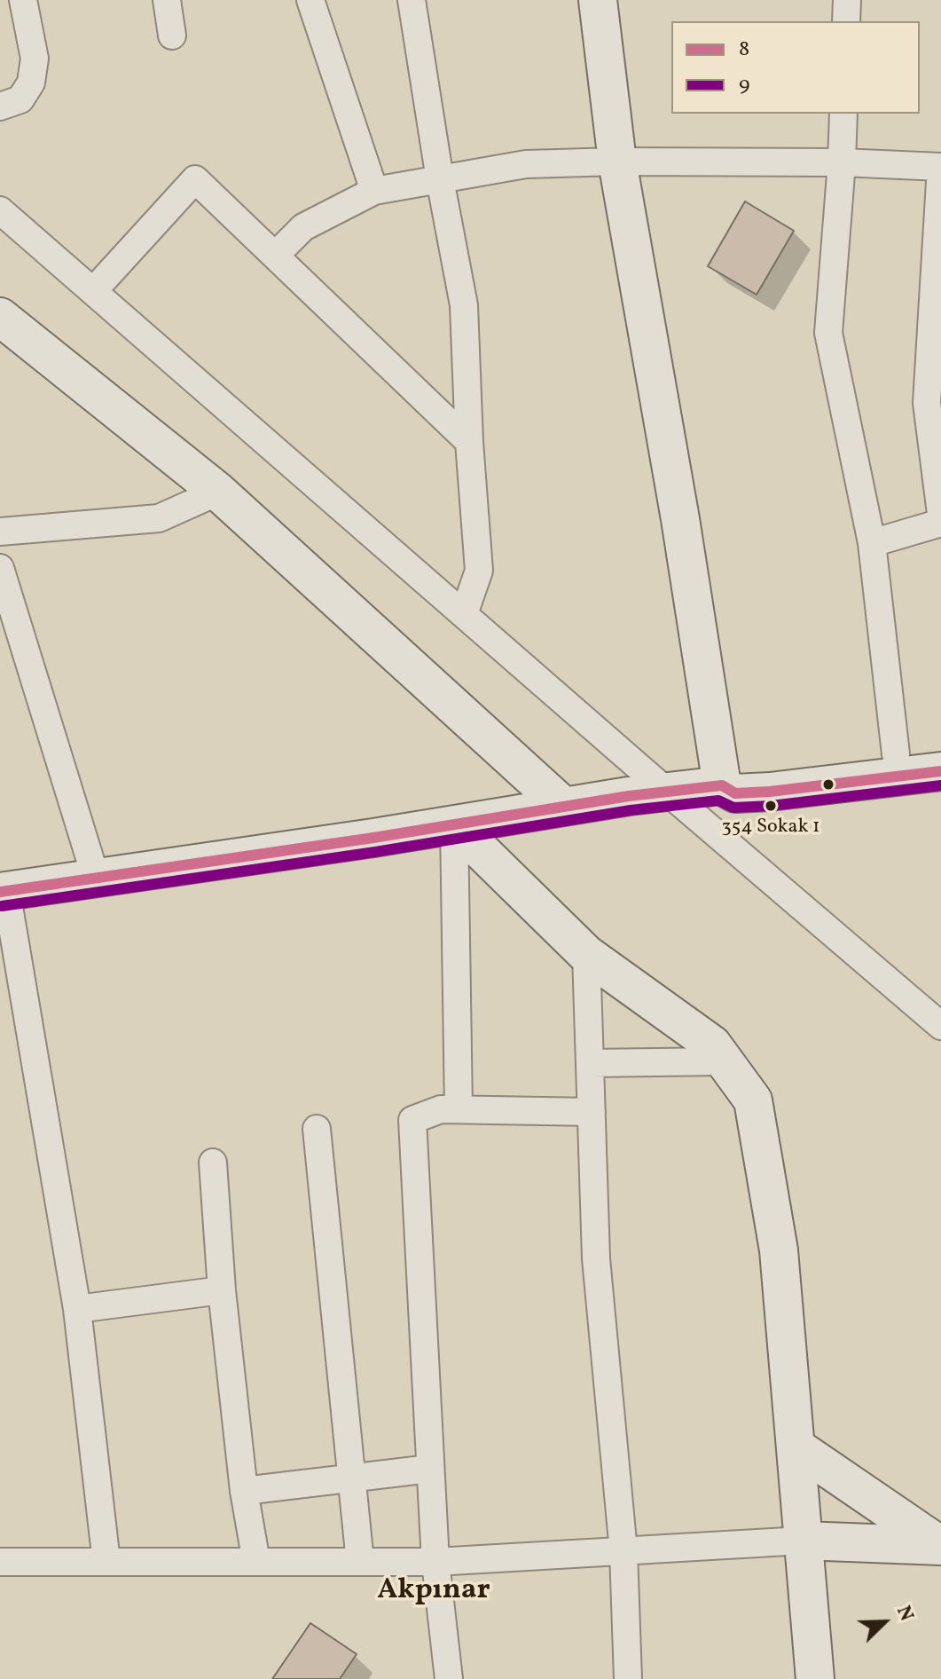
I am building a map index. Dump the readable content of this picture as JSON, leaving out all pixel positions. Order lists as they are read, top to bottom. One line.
{"districts":["Akpınar"],"places":["354 Sokak 1"],"lines":["transit line 8","transit line 9"],"legend":["8","9"],"north":"top right"}
